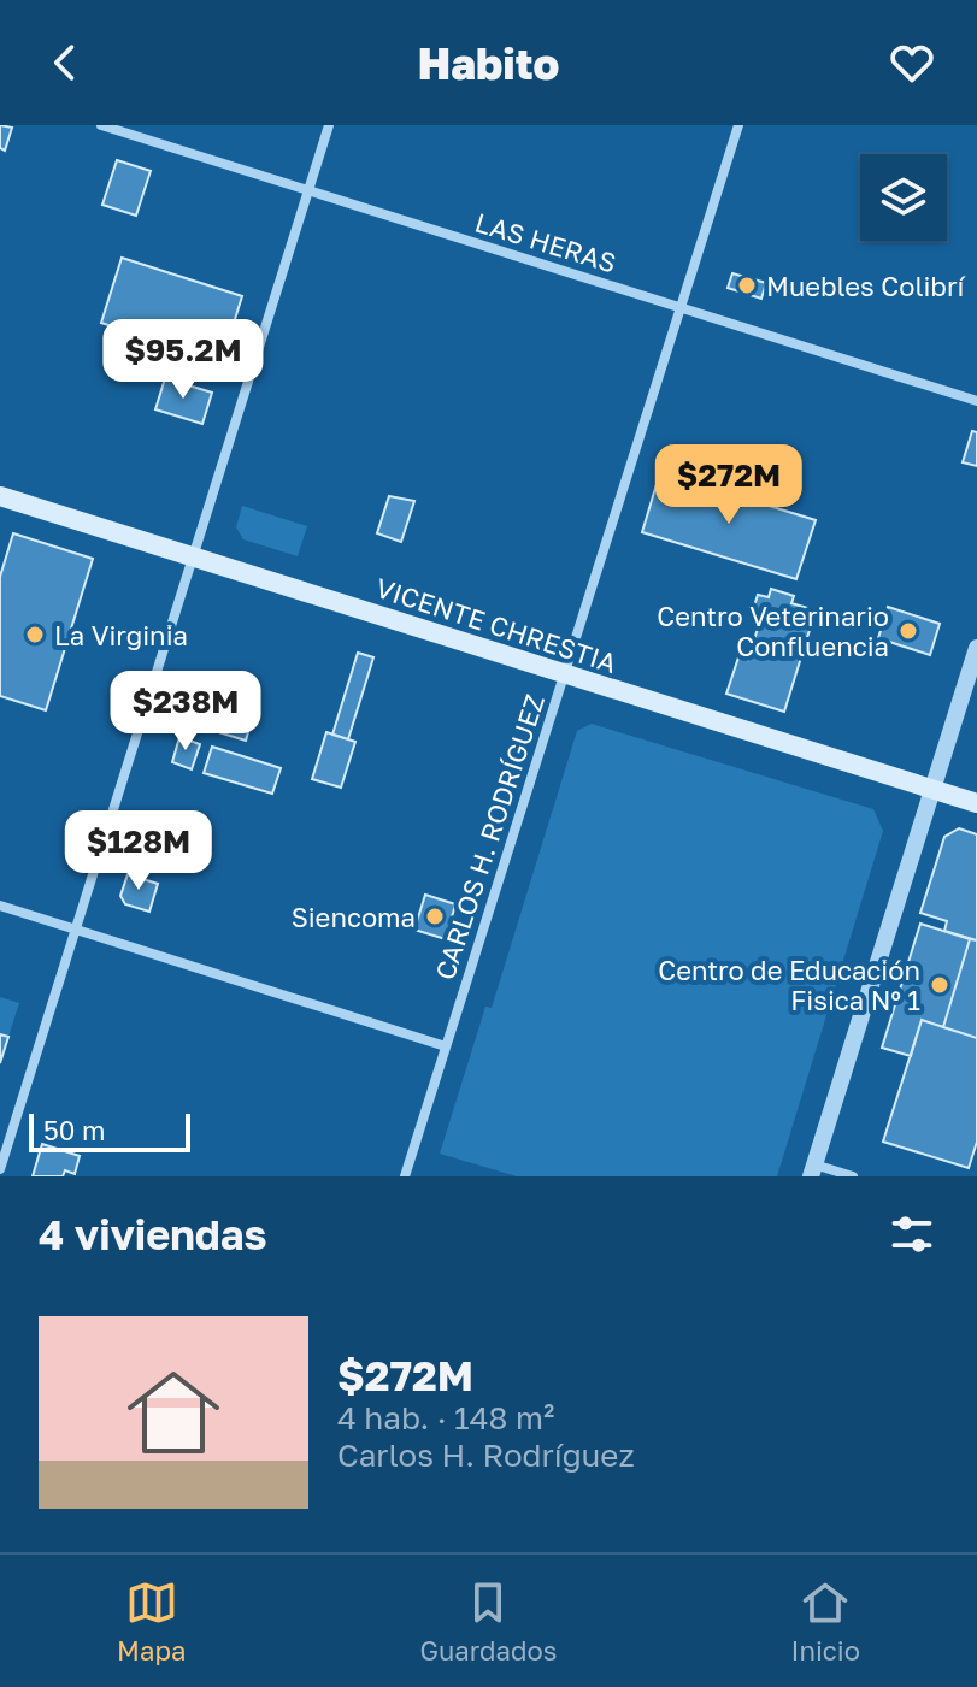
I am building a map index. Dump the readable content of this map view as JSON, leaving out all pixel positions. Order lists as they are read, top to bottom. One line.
{"streets":{"main road":["VICENTE CHRESTIA"],"street":["LAS HERAS","CARLOS H. RODRÍGUEZ"]},"crossings":[["LAS HERAS","CARLOS H. RODRÍGUEZ"],["VICENTE CHRESTIA","CARLOS H. RODRÍGUEZ"]],"places":["Muebles Colibrí","Centro Veterinario Confluencia","La Virginia","Siencoma","Centro de Educación Fisica Nº 1"],"scale_bar":"50 m","page":{"header":"Habito","price":["$95.2M","$272M","$238M","$128M"],"scale":"50 m","heading":"4 viviendas","list":[{"name":"$272M","note":"4 hab. · 148 m² · Carlos H. Rodríguez"}],"tabs":["Mapa","Guardados","Inicio"]}}
